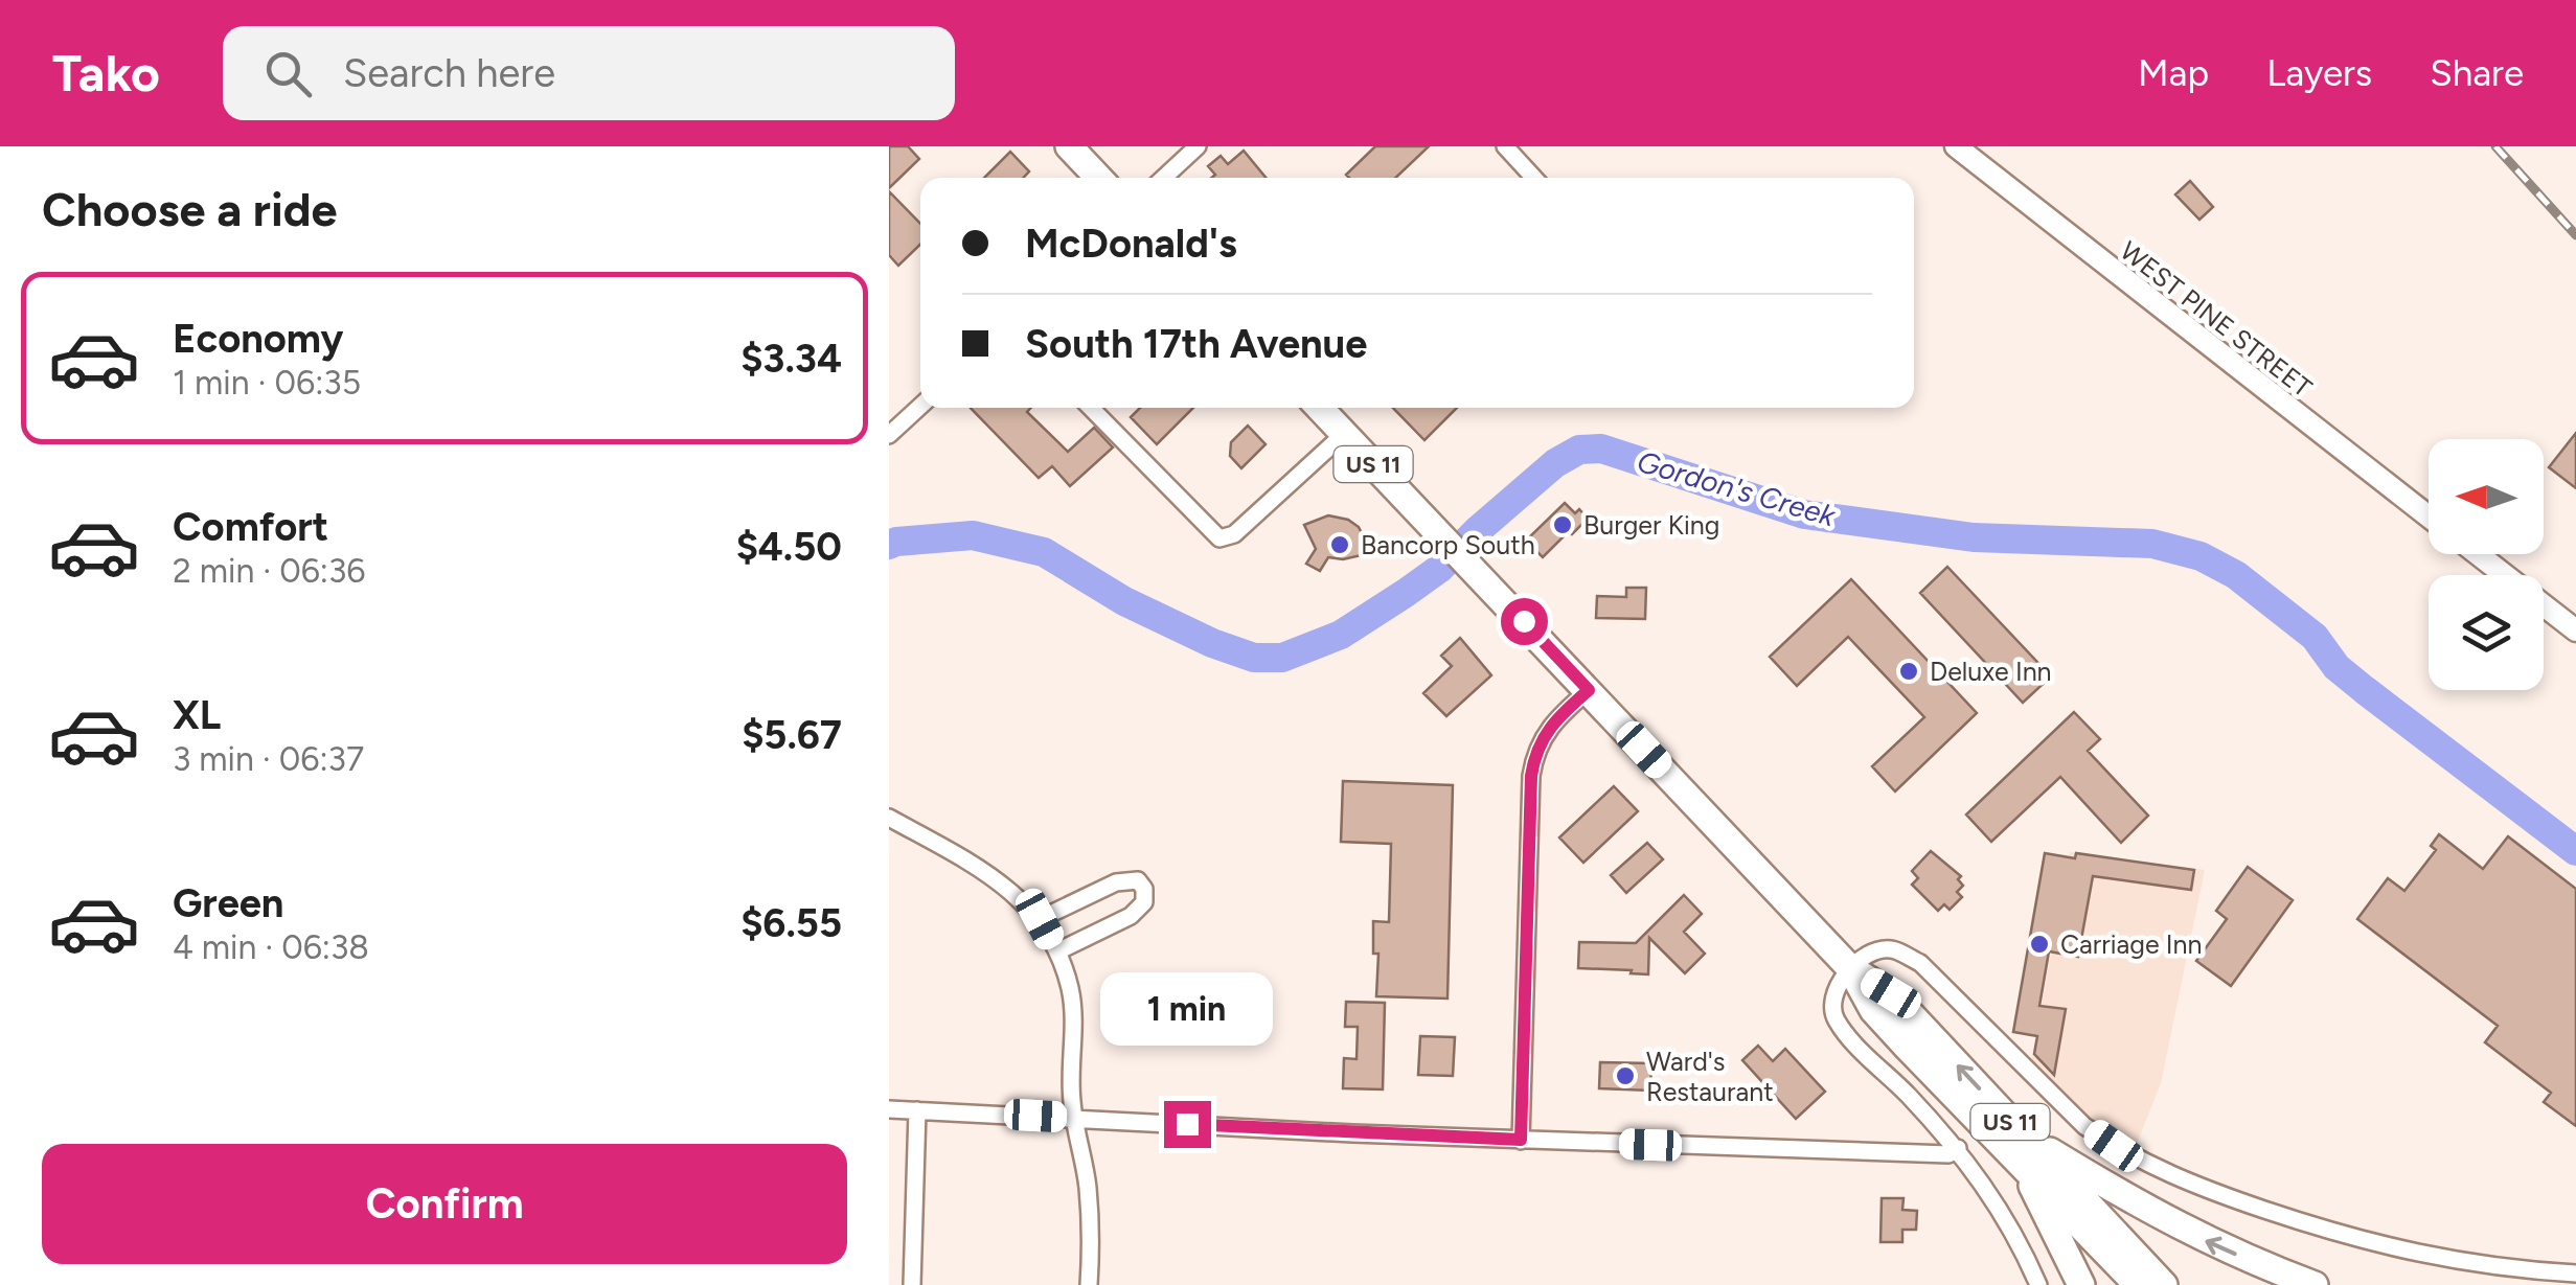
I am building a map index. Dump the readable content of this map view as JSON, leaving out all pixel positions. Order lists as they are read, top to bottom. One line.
{"streets":{"main road":["US 11"],"street":["WEST PINE STREET"]},"water":["Gordon's Creek"],"places":["Burger King","Bancorp South","Deluxe Inn","Carriage Inn","Ward's Restaurant"],"north":"left","page":{"header":"Tako","search":"Search here","nav":["Map","Layers","Share"],"heading":"Choose a ride","banner":["McDonald's","South 17th Avenue"],"list":[{"name":"Economy","note":"1 min · 06:35","value":"$3.34"},{"name":"Comfort","note":"2 min · 06:36","value":"$4.50"},{"name":"XL","note":"3 min · 06:37","value":"$5.67"},{"name":"Green","note":"4 min · 06:38","value":"$6.55"}],"bubble":"1 min","buttons":"Confirm"}}
